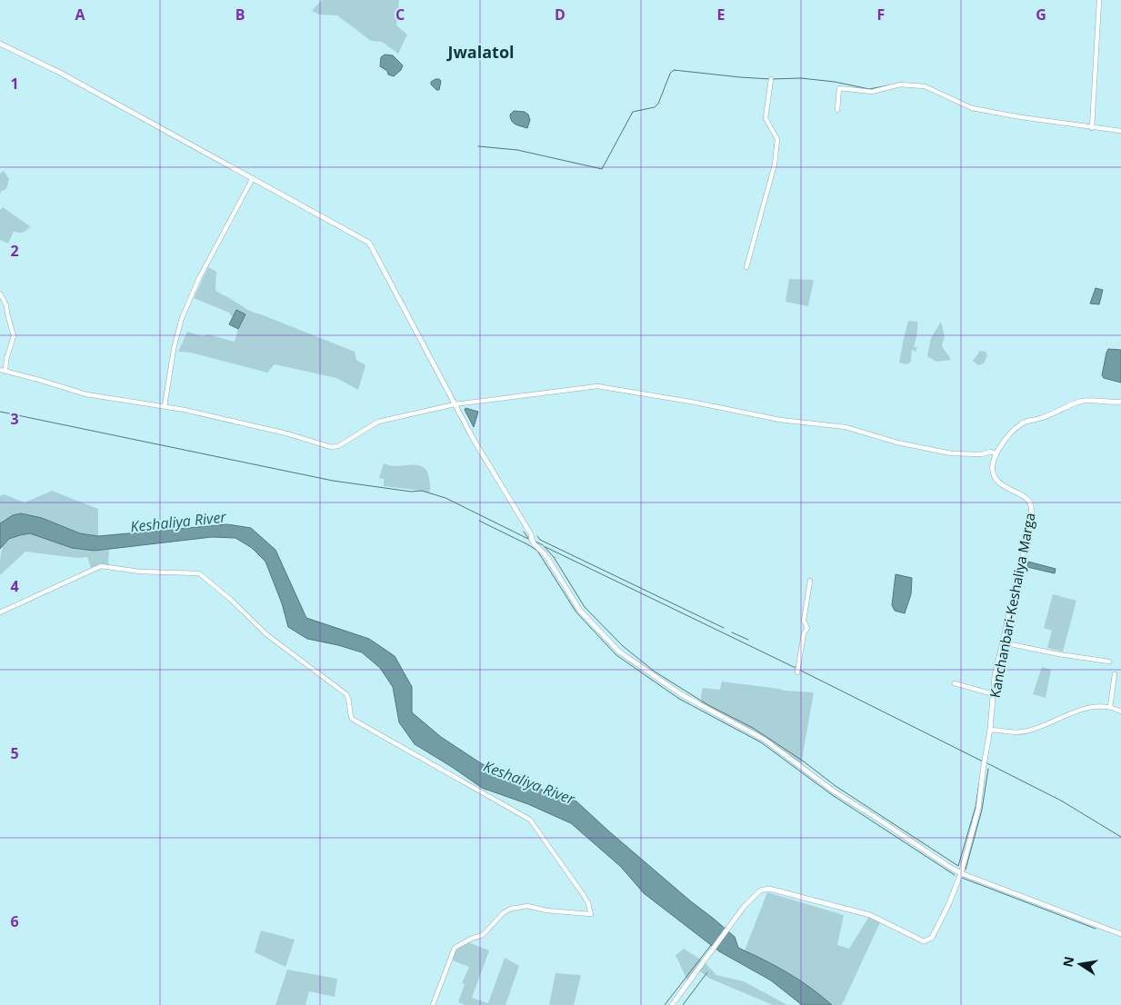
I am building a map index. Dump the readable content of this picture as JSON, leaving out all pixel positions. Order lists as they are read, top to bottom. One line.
{"streets":{"street":["Kanchanbari-Keshaliya Marga"]},"districts":["Jwalatol"],"water":["Keshaliya River"],"north":"left","grid":{"columns":["A","B","C","D","E","F","G"],"rows":["1","2","3","4","5","6"]}}
